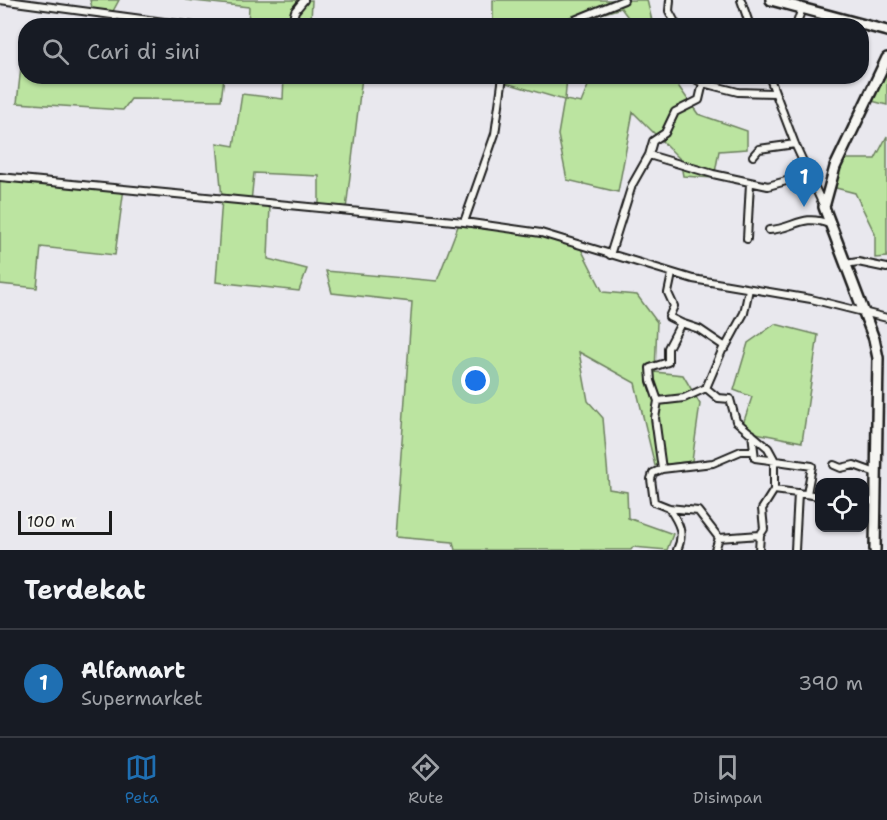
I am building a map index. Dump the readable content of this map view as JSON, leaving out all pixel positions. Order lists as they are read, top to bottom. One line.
{"scale_bar":"100 m","page":{"search":"Cari di sini","pins":"1","scale":"100 m","heading":"Terdekat","list":[{"mark":"1","name":"Alfamart","note":"Supermarket","value":"390 m"}],"nav":["Peta","Rute","Disimpan"]}}
